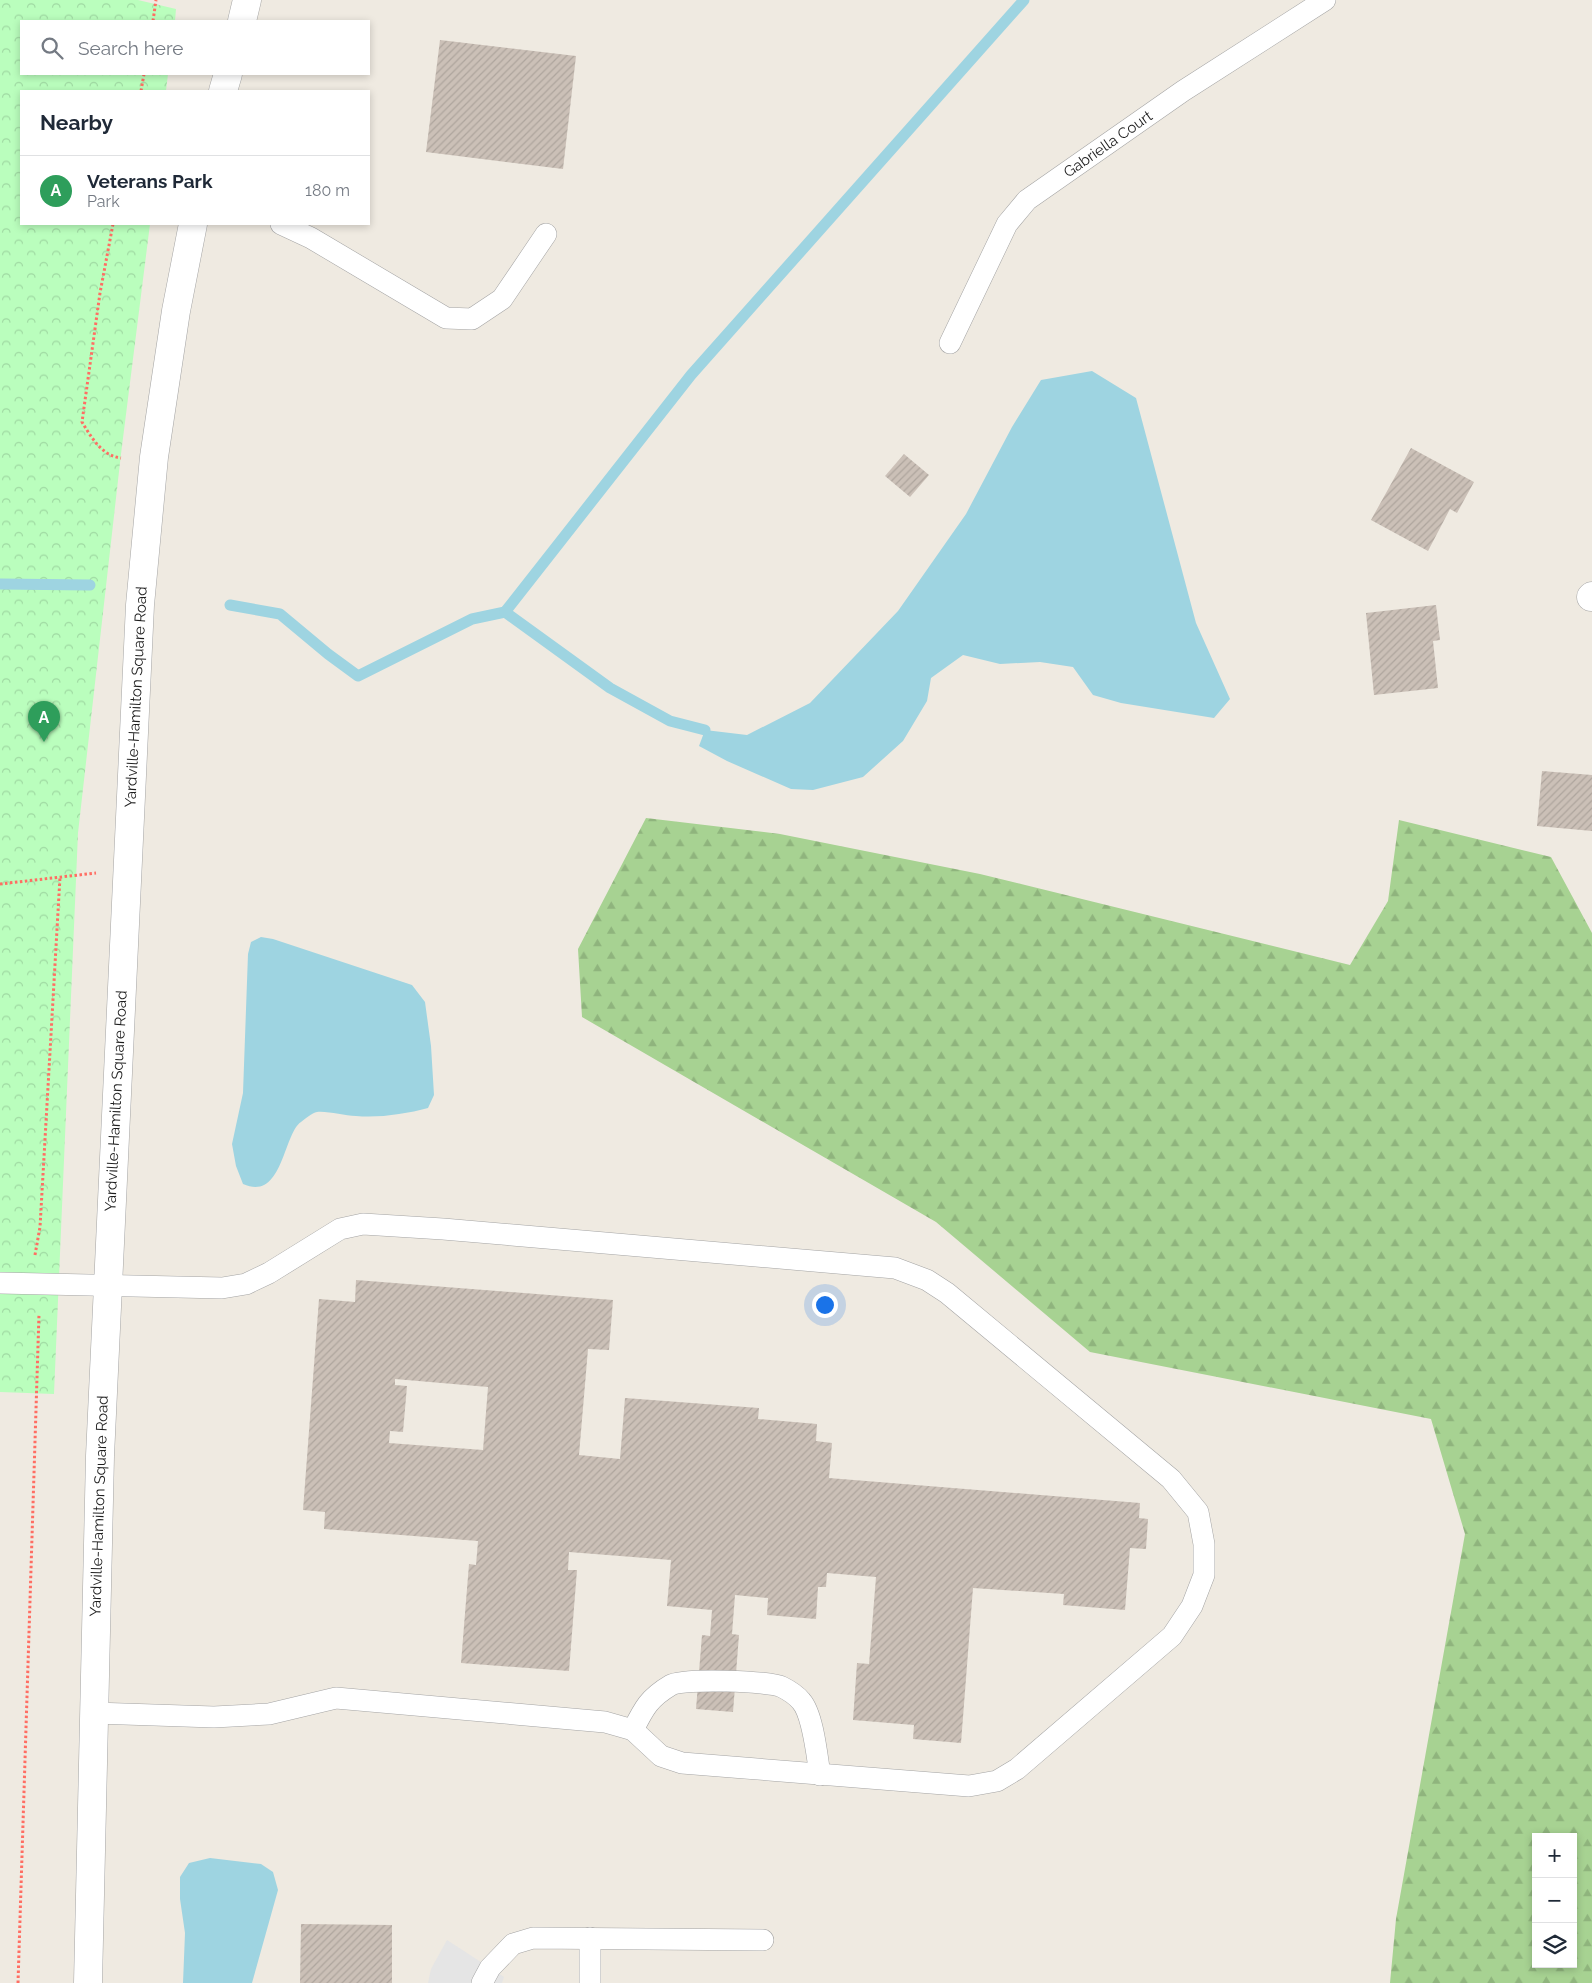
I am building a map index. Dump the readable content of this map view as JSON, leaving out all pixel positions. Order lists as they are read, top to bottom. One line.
{"streets":{"street":["Yardville-Hamilton Square Road"],"lane":["Gabriella Court"]},"page":{"search":"Search here","heading":"Nearby","list":[{"mark":"A","name":"Veterans Park","note":"Park","value":"180 m"}],"pins":"A","map_buttons":["+","−"]}}
